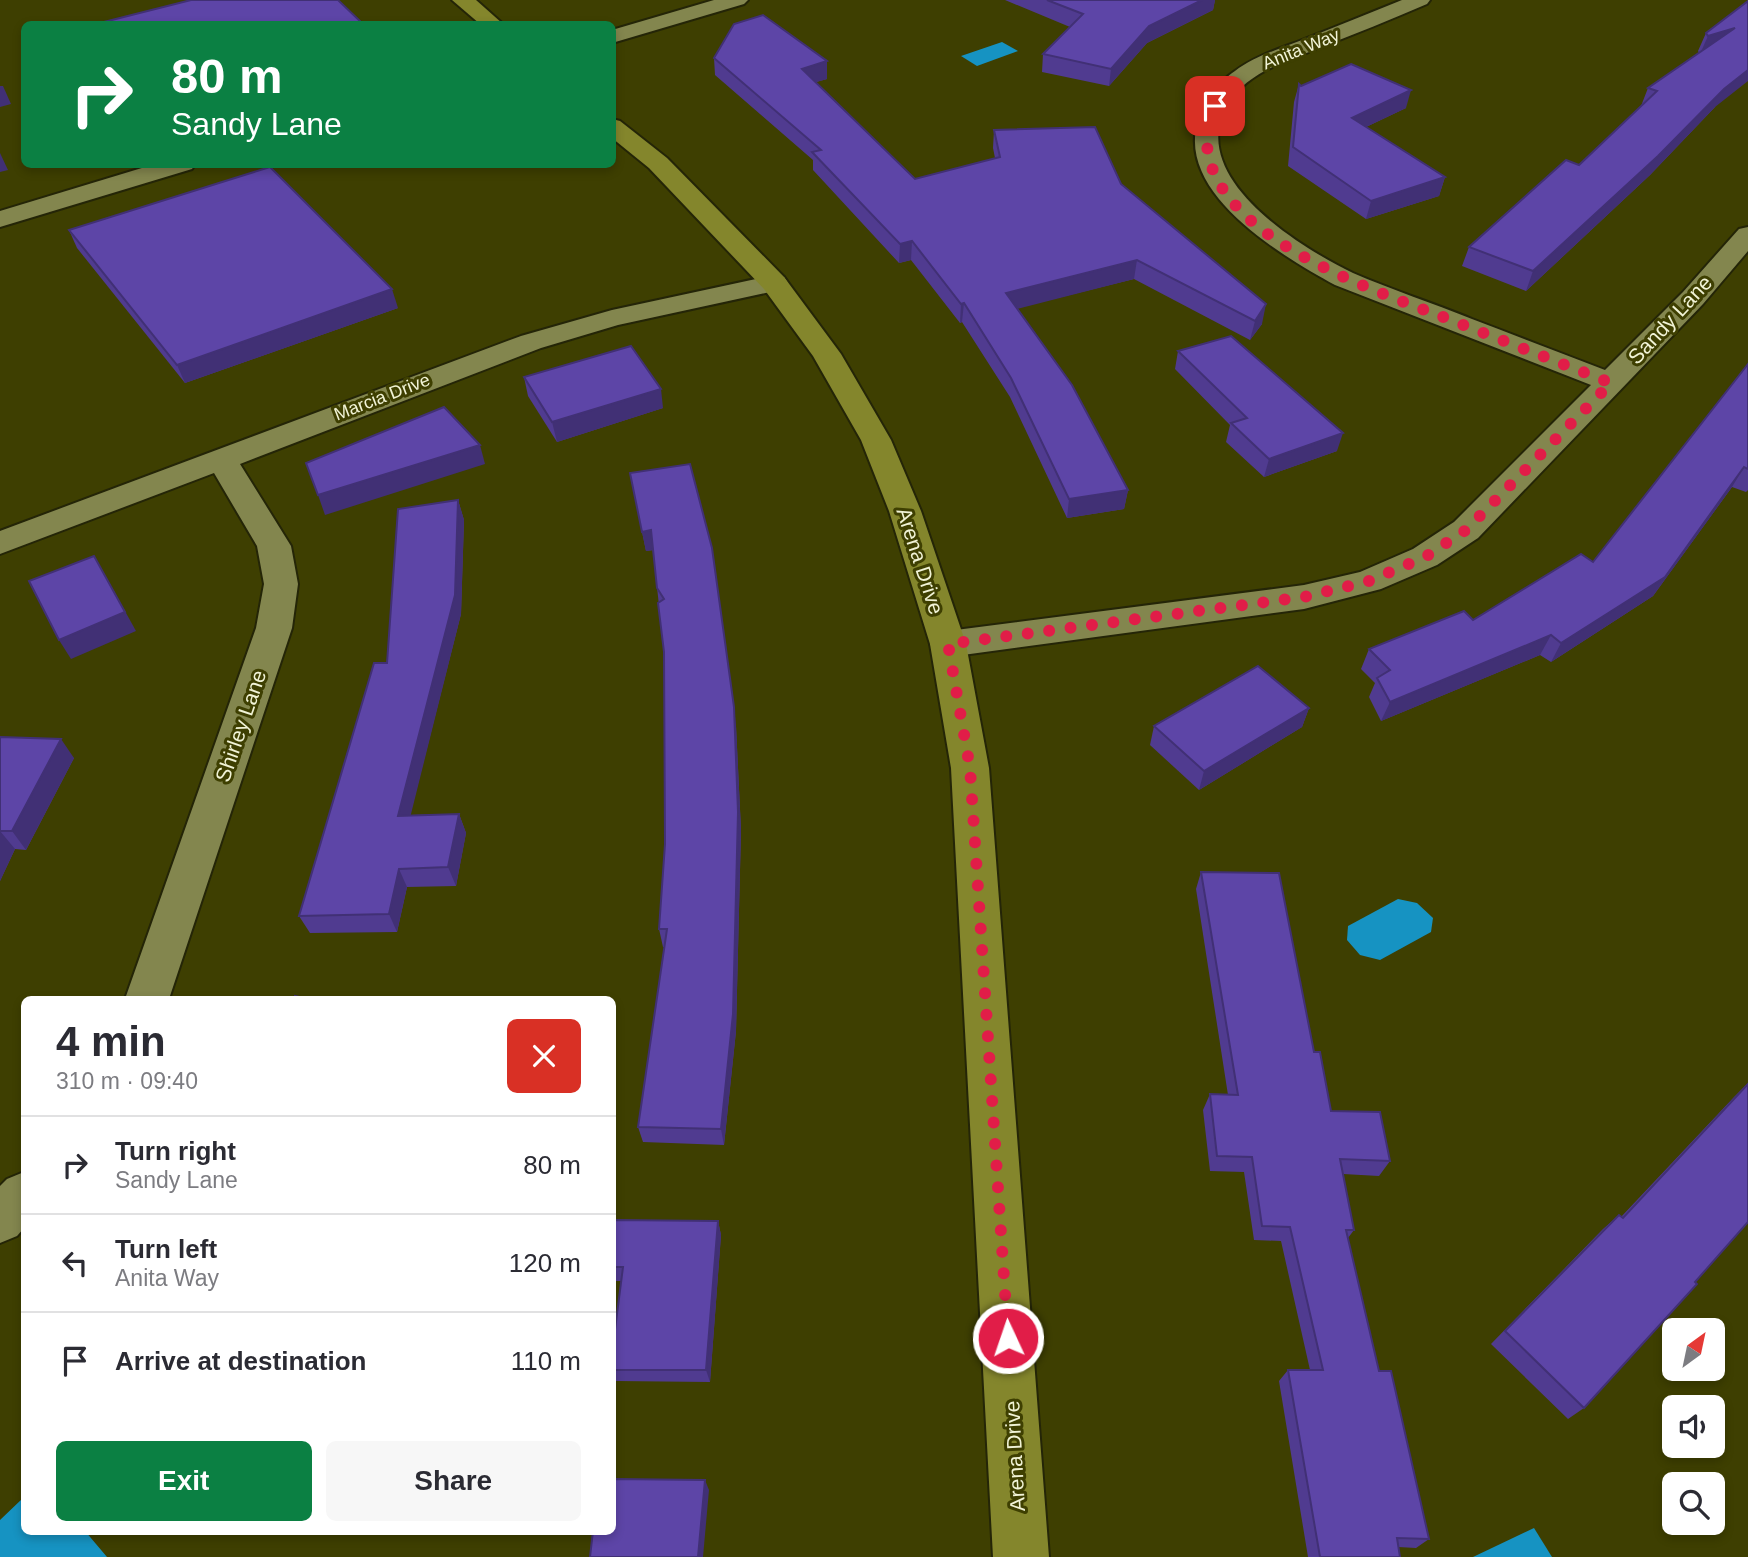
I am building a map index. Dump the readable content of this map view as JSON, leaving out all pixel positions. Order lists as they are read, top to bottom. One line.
{"streets":{"main road":["Arena Drive"],"street":["Anita Way","Sandy Lane","Marcia Drive","Shirley Lane"]},"crossings":[["Anita Way","Sandy Lane"],["Sandy Lane","Arena Drive"],["Marcia Drive","Arena Drive"],["Marcia Drive","Shirley Lane"]],"north":"top right","page":{"turn":["80 m","Sandy Lane"],"heading":["4 min","310 m · 09:40"],"list":[{"name":"Turn right","note":"Sandy Lane","value":"80 m"},{"name":"Turn left","note":"Anita Way","value":"120 m"},{"name":"Arrive at destination","value":"110 m"}],"buttons":["Exit","Share"]}}
